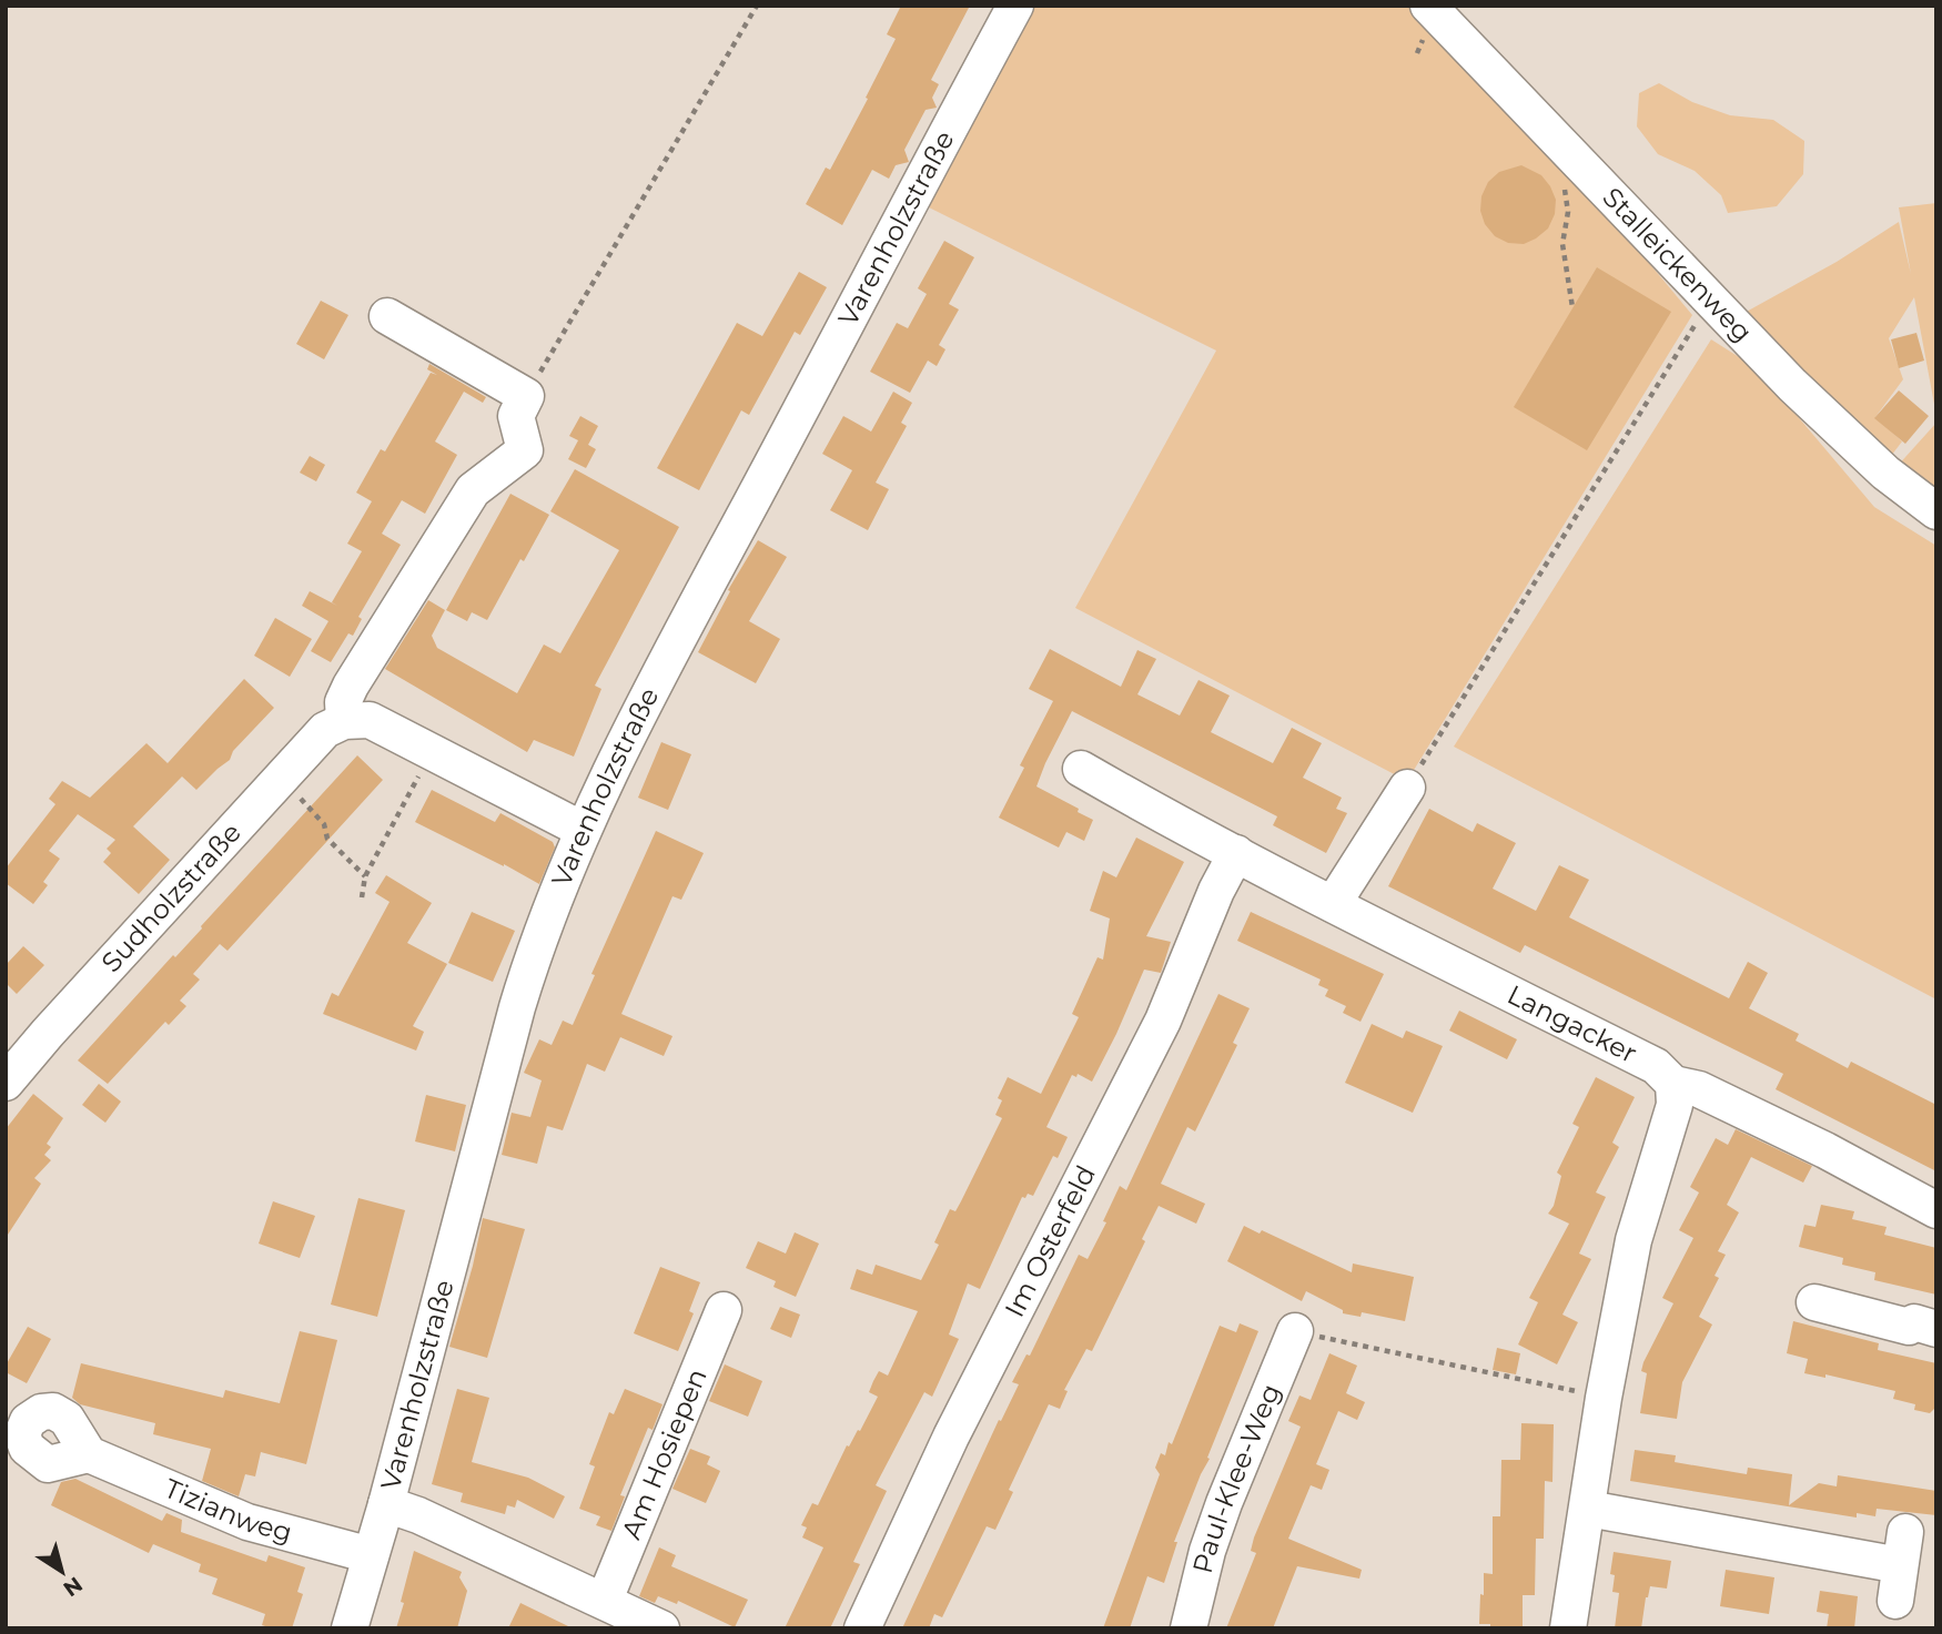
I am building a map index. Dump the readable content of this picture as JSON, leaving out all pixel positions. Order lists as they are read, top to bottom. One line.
{"streets":{"street":["Varenholzstraße","Stalleickenweg","Sudholzstraße","Langacker","Im Osterfeld","Am Hosiepen","Paul-Klee-Weg","Tizianweg"]},"crossings":[["Varenholzstraße","Tizianweg"],["Langacker","Im Osterfeld"]],"north":"bottom right"}
